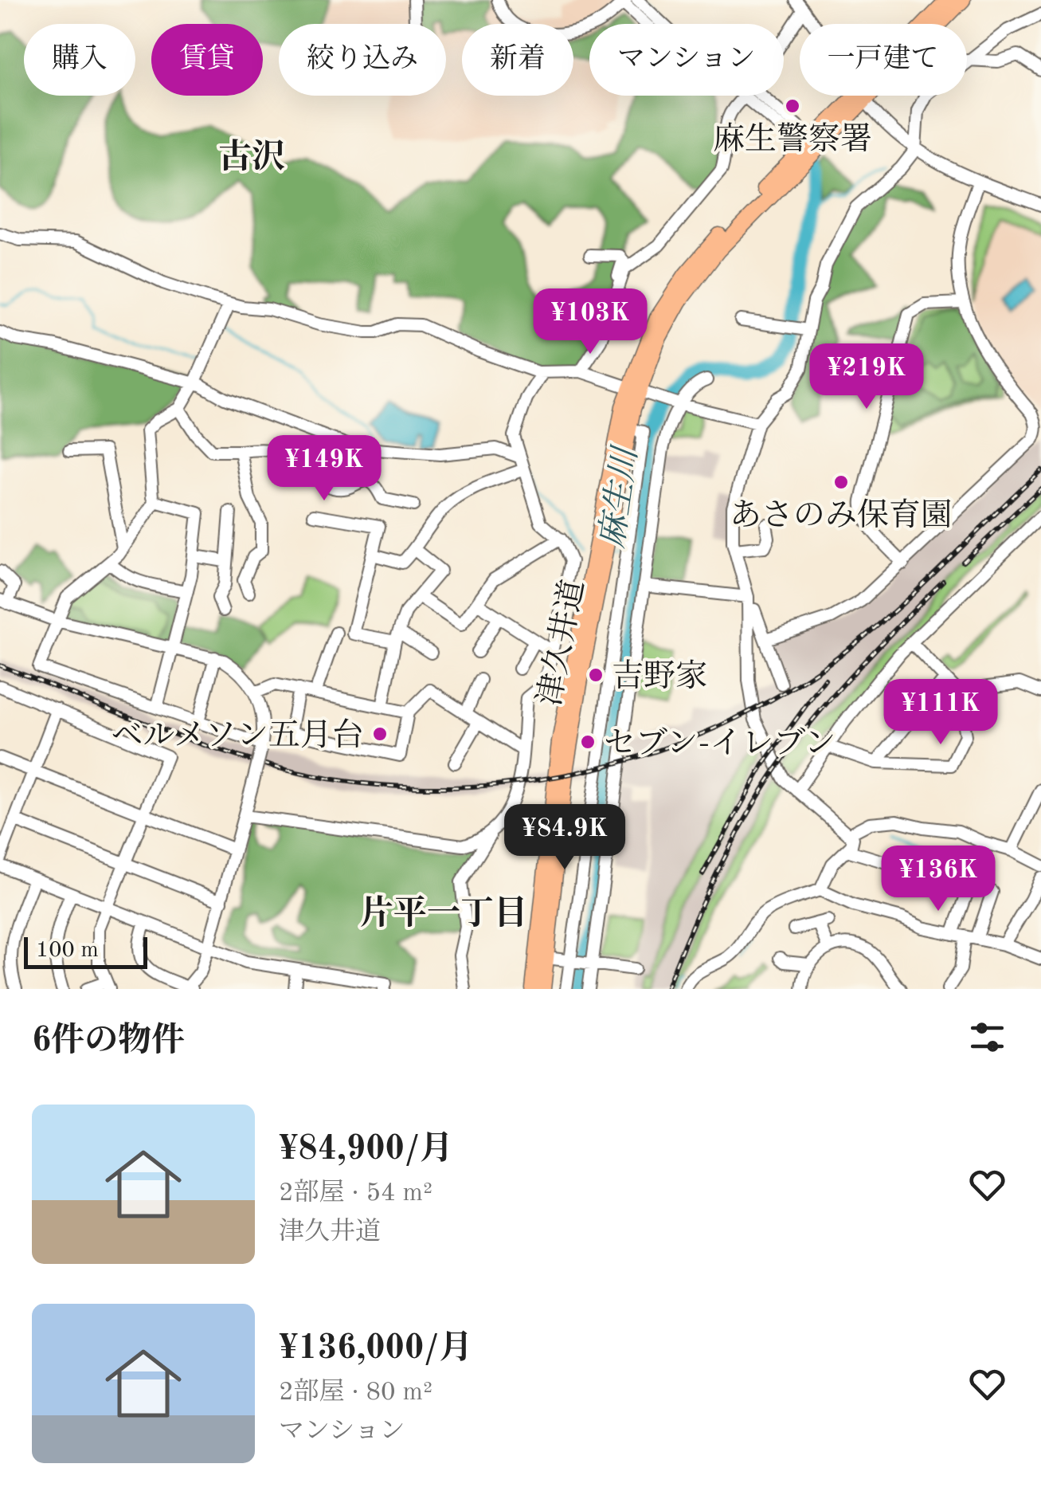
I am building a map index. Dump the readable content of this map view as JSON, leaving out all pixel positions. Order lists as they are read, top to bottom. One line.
{"streets":{"main road":["津久井道"]},"districts":["古沢","片平一丁目"],"water":["麻生川"],"places":["麻生警察署","あさのみ保育園","吉野家","ベルメソン五月台","セブン-イレブン"],"scale_bar":"100 m","page":{"chip":["購入","賃貸","絞り込み","新着","マンション","一戸建て"],"price":["¥103K","¥219K","¥149K","¥111K","¥84.9K","¥136K"],"scale":"100 m","heading":"6件の物件","list":[{"name":"¥84,900/月","note":"2部屋 · 54 m² · 津久井道"},{"name":"¥136,000/月","note":"2部屋 · 80 m² · マンション"}]}}
